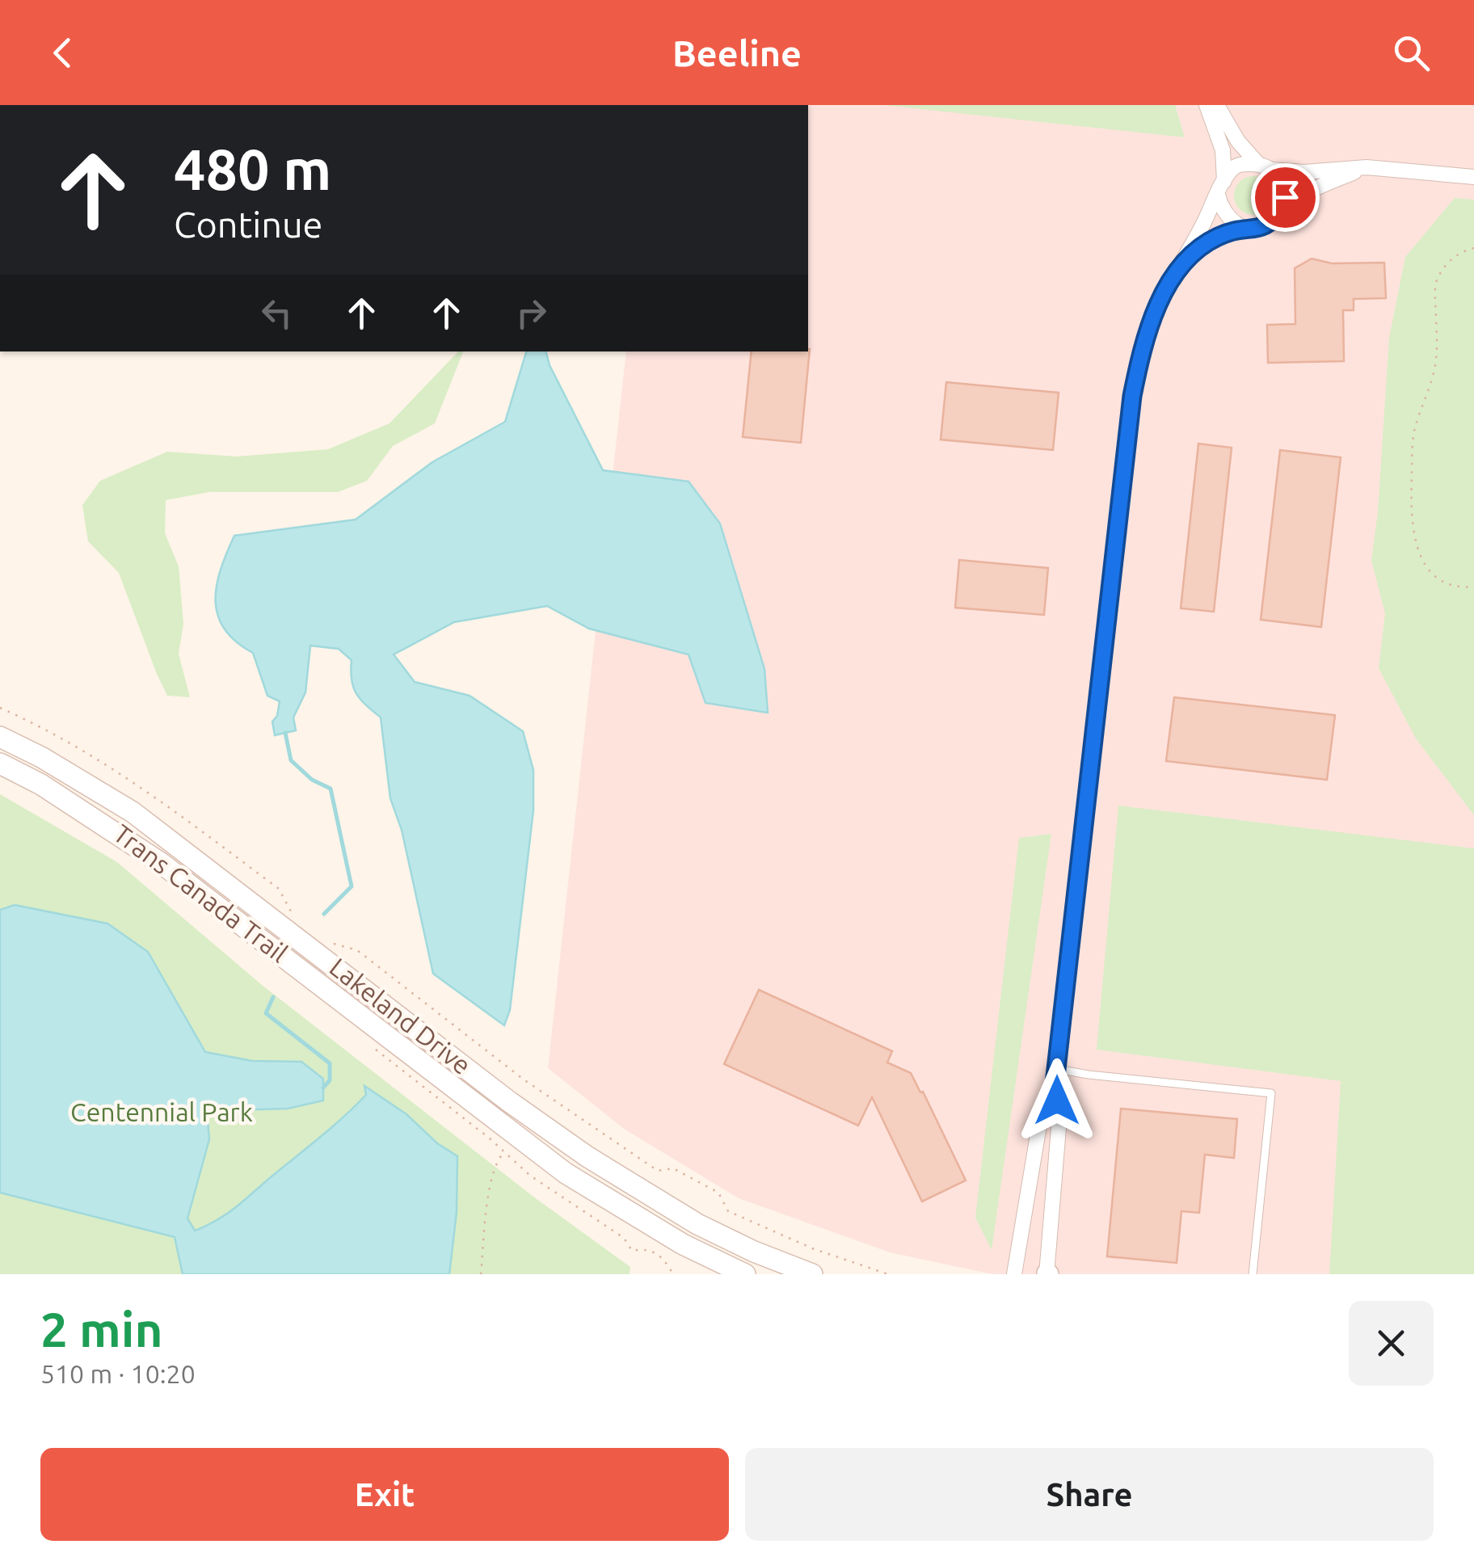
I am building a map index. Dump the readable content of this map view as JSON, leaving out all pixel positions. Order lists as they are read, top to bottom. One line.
{"streets":{"main road":["Lakeland Drive"]},"parks":["Centennial Park"],"page":{"header":"Beeline","turn":["480 m","Continue"],"heading":["2 min","510 m · 10:20"],"buttons":["Exit","Share"]}}
